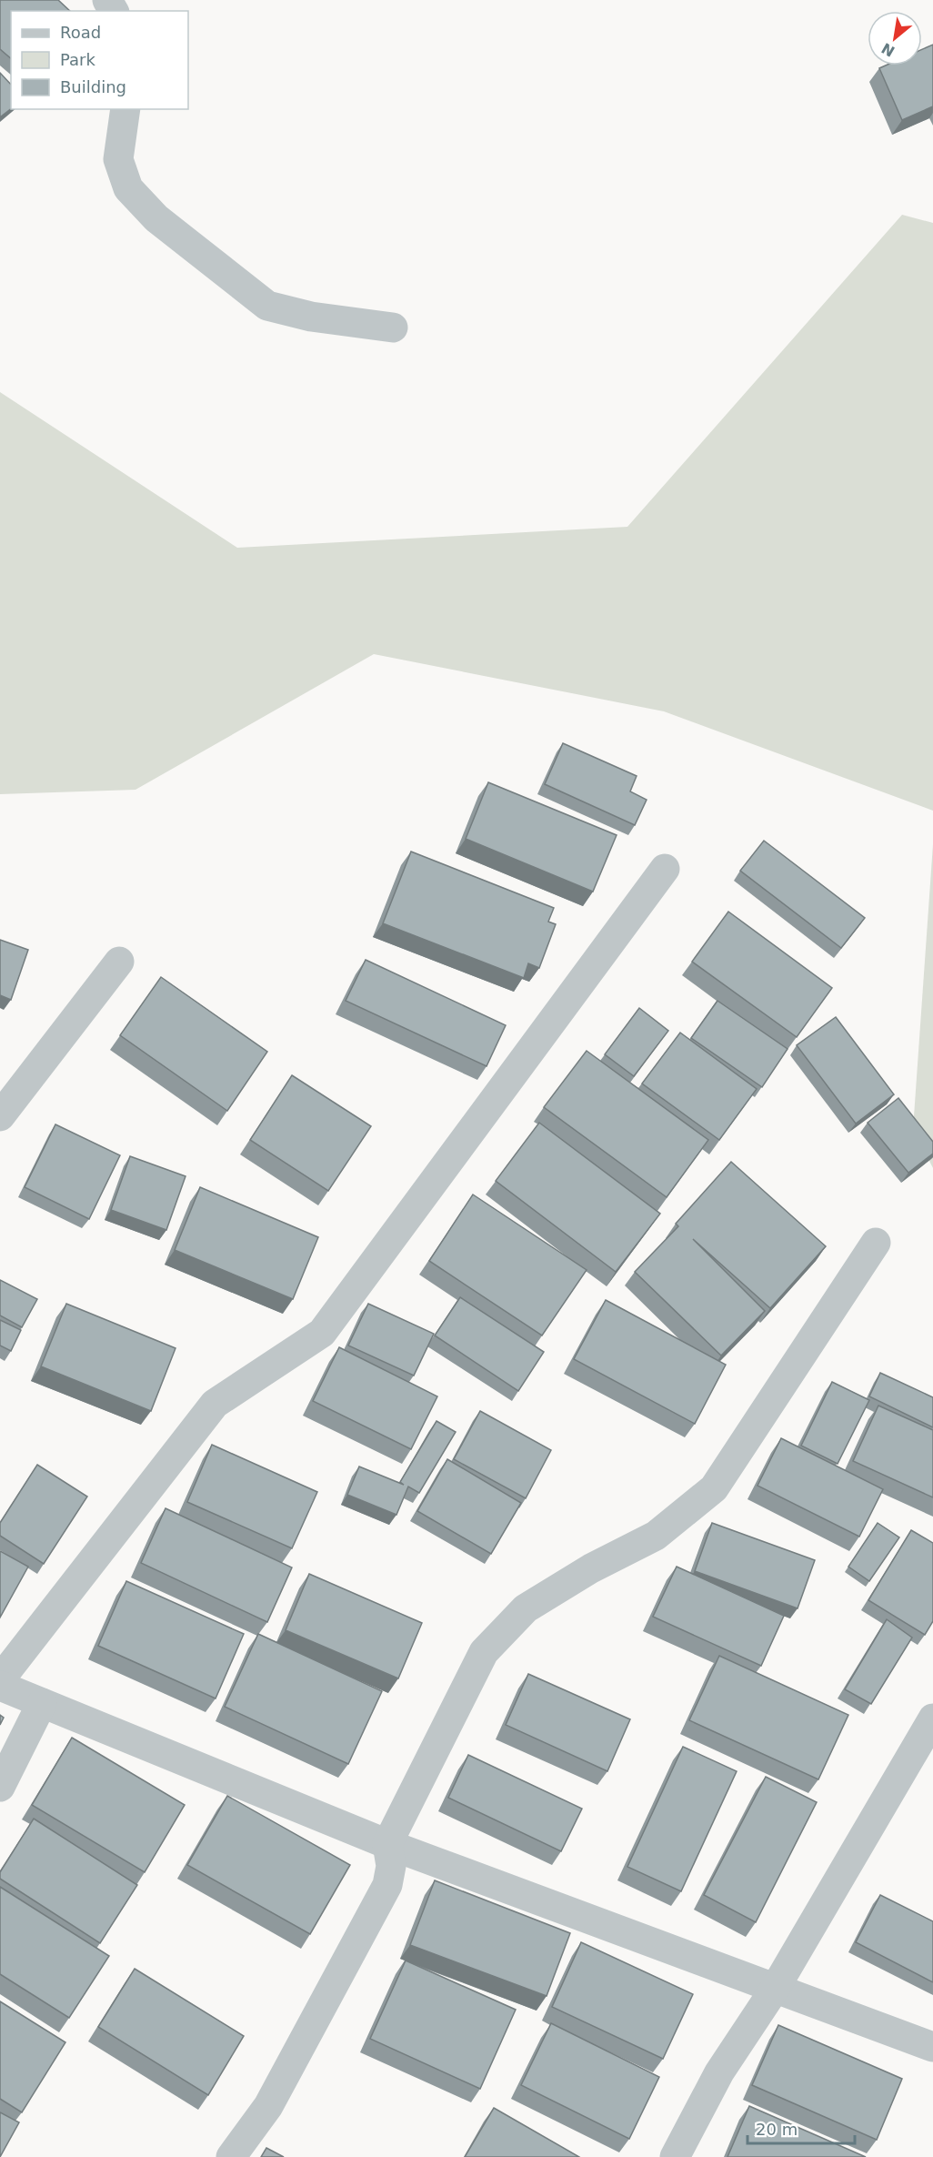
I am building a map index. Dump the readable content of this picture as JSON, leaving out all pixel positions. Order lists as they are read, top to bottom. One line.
{"legend":["Road","Park","Building"],"scale_bar":"20 m","north":"bottom left"}
